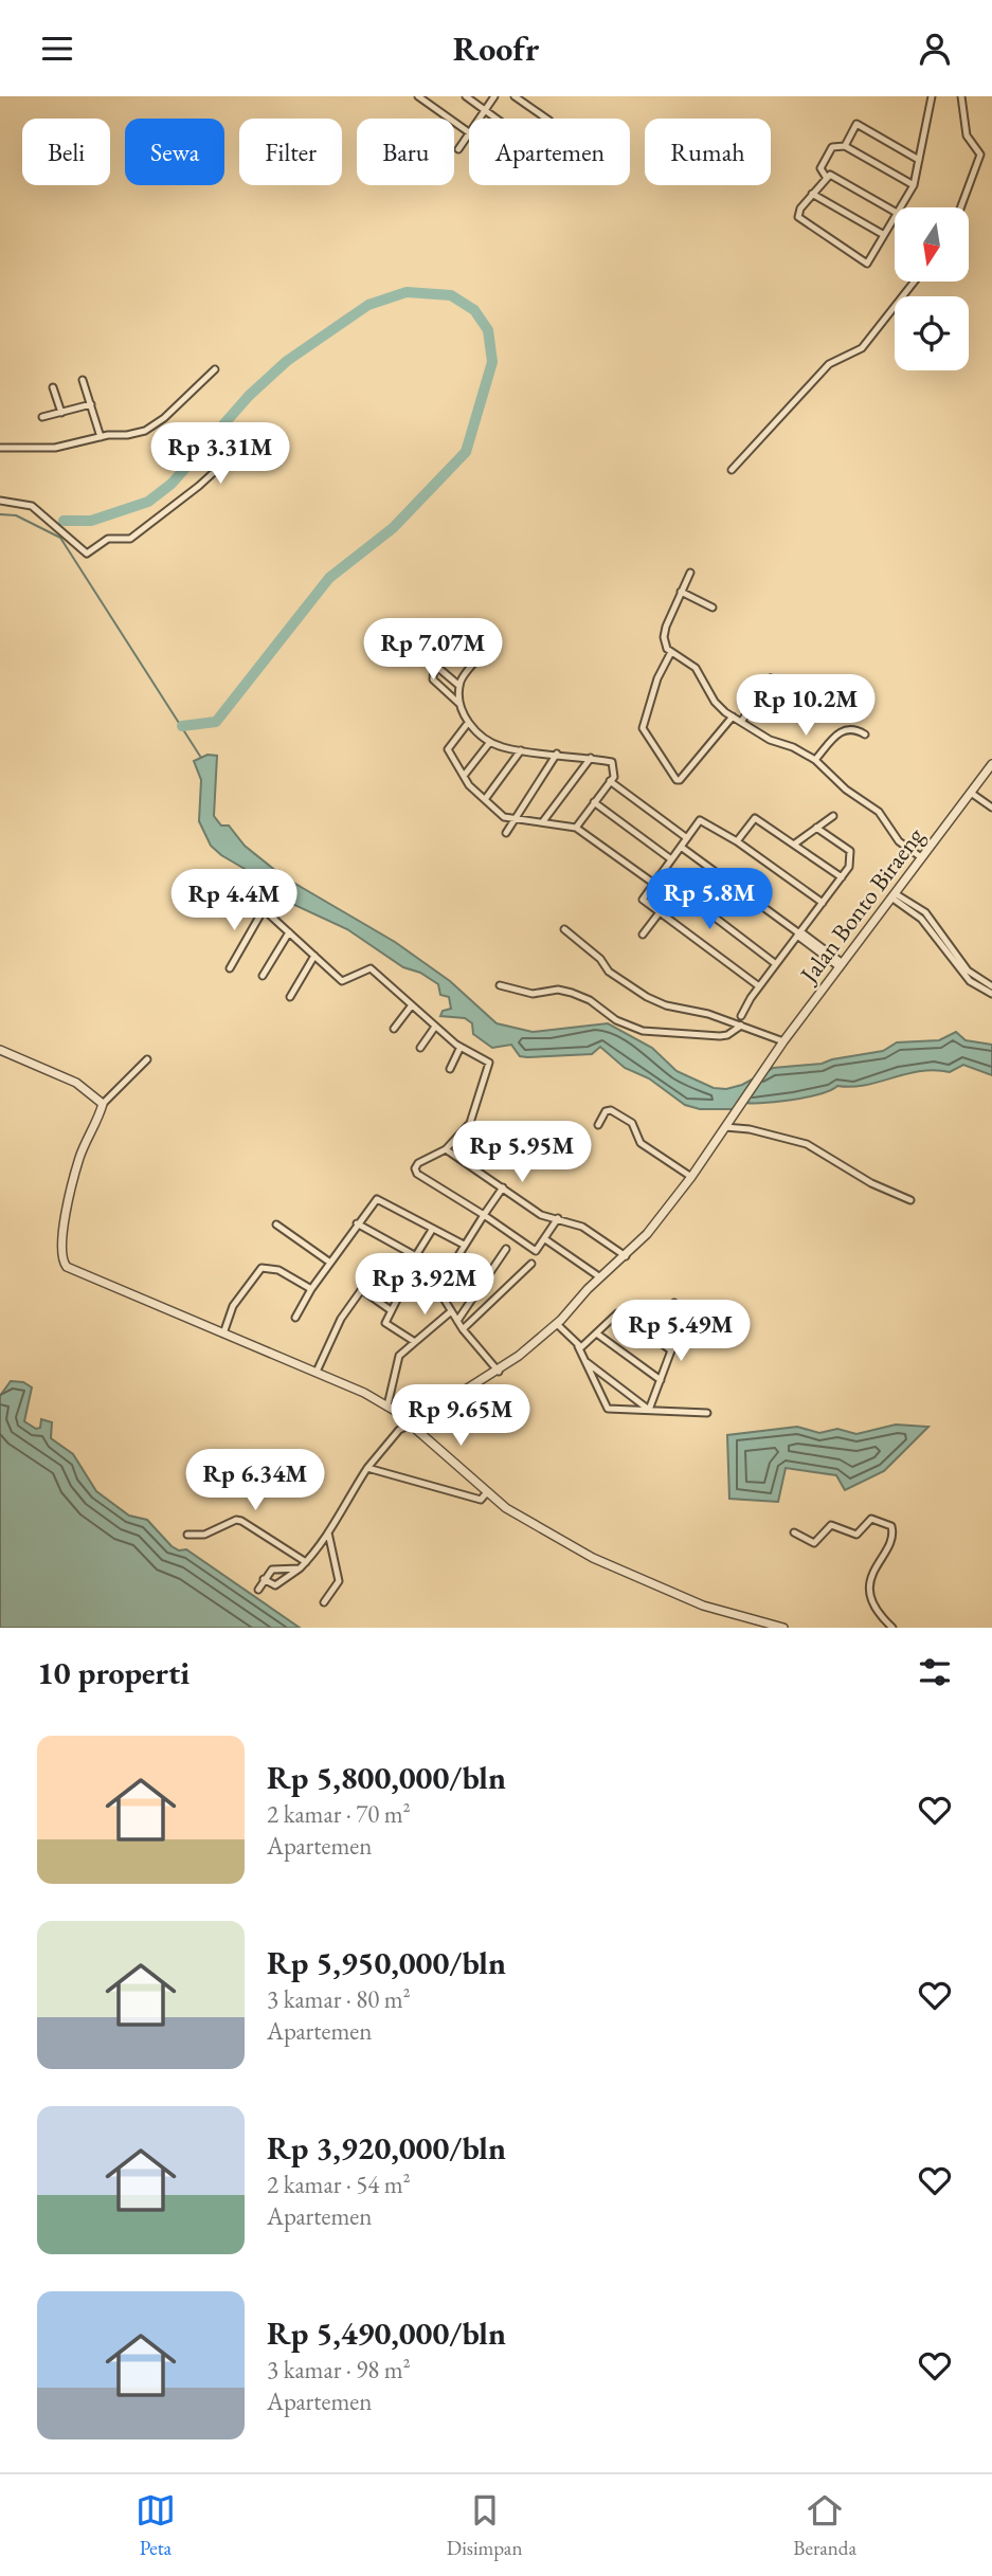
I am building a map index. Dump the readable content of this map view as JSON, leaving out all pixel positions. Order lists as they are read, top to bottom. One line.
{"streets":{"street":["Jalan Bonto Biraeng"]},"north":"bottom","page":{"header":"Roofr","chip":["Beli","Sewa","Filter","Baru","Apartemen","Rumah"],"price":["Rp 3.31M","Rp 7.07M","Rp 10.2M","Rp 5.8M","Rp 4.4M","Rp 5.95M","Rp 3.92M","Rp 5.49M","Rp 9.65M","Rp 6.34M"],"heading":"10 properti","list":[{"name":"Rp 5,800,000/bln","note":"2 kamar · 70 m² · Apartemen"},{"name":"Rp 5,950,000/bln","note":"3 kamar · 80 m² · Apartemen"},{"name":"Rp 3,920,000/bln","note":"2 kamar · 54 m² · Apartemen"},{"name":"Rp 5,490,000/bln","note":"3 kamar · 98 m² · Apartemen"}],"tabs":["Peta","Disimpan","Beranda"]}}
